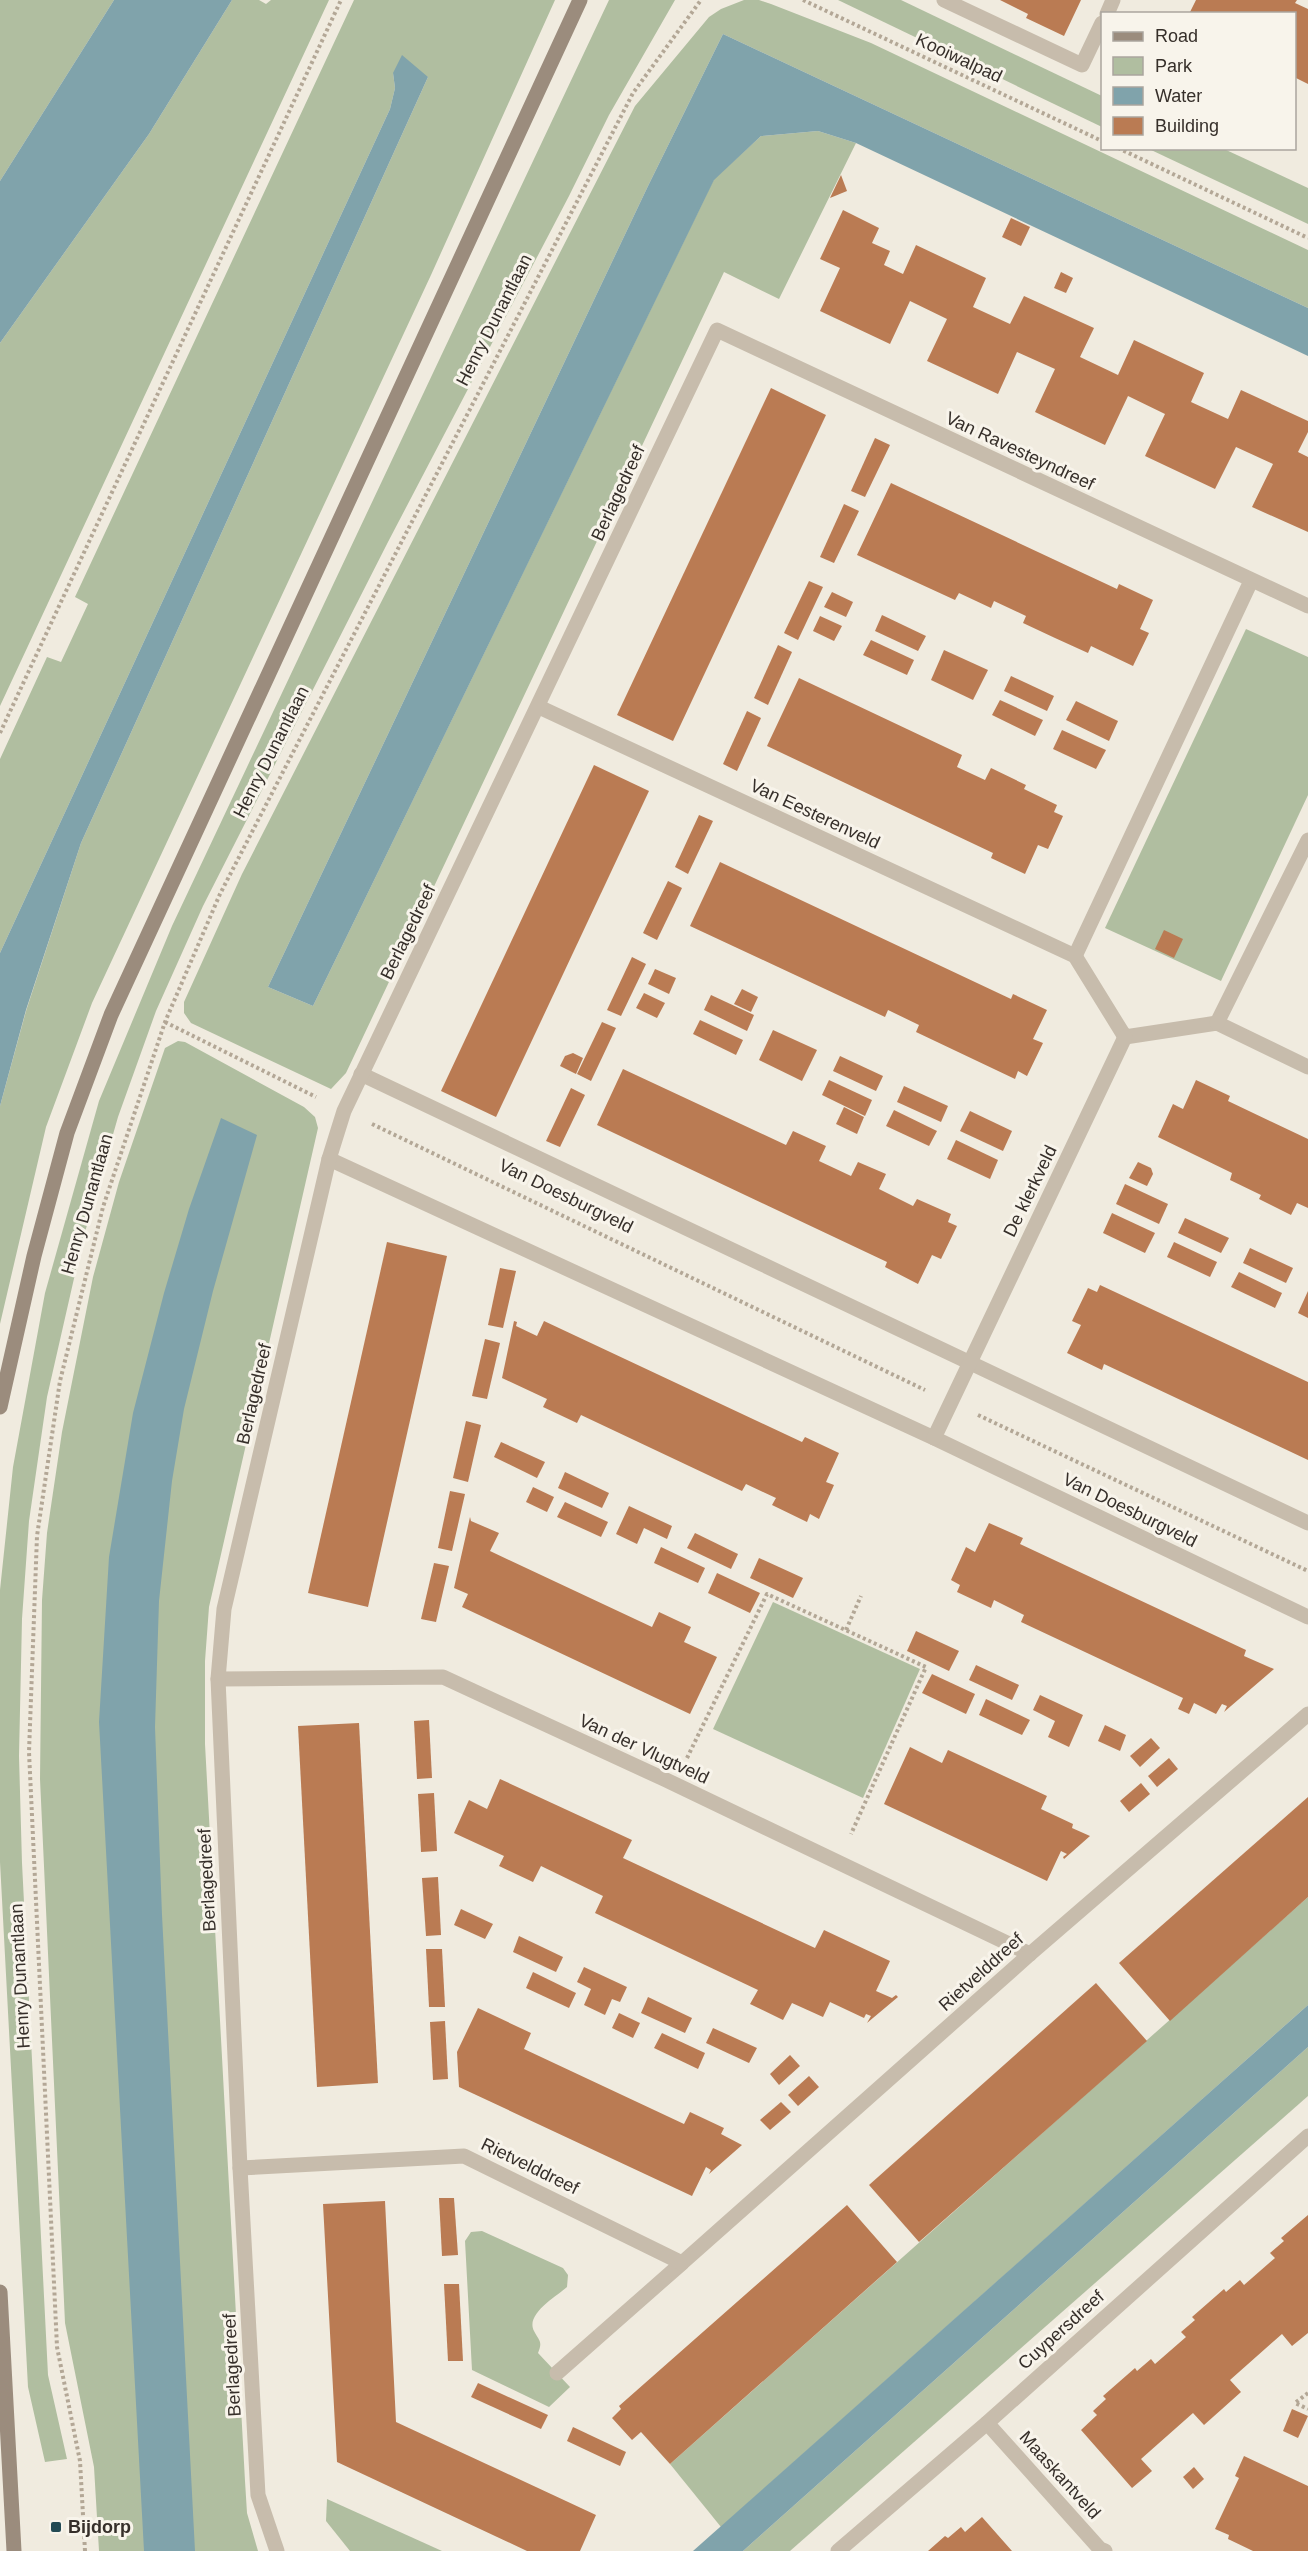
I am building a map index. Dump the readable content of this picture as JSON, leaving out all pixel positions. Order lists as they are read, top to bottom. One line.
{"streets":{"main road":["Henry Dunantlaan"],"street":["Van Ravesteyndreef","Berlagedreef","Van Eesterenveld","De klerkveld","Van Doesburgveld","Van der Vlugtveld","Rietvelddreef","Cuypersdreef","Maaskantveld"],"path":["Kooiwalpad"]},"crossings":[["Henry Dunantlaan","Van Doesburgveld"],["Van Ravesteyndreef","Berlagedreef"],["Berlagedreef","Van Eesterenveld"],["Berlagedreef","Van Doesburgveld"],["Berlagedreef","Van der Vlugtveld"],["Berlagedreef","Rietvelddreef"],["De klerkveld","Van Doesburgveld"],["Van der Vlugtveld","Rietvelddreef"],["Cuypersdreef","Maaskantveld"]],"places":{"transit":["Bijdorp"]},"legend":["Road","Park","Water","Building"]}
